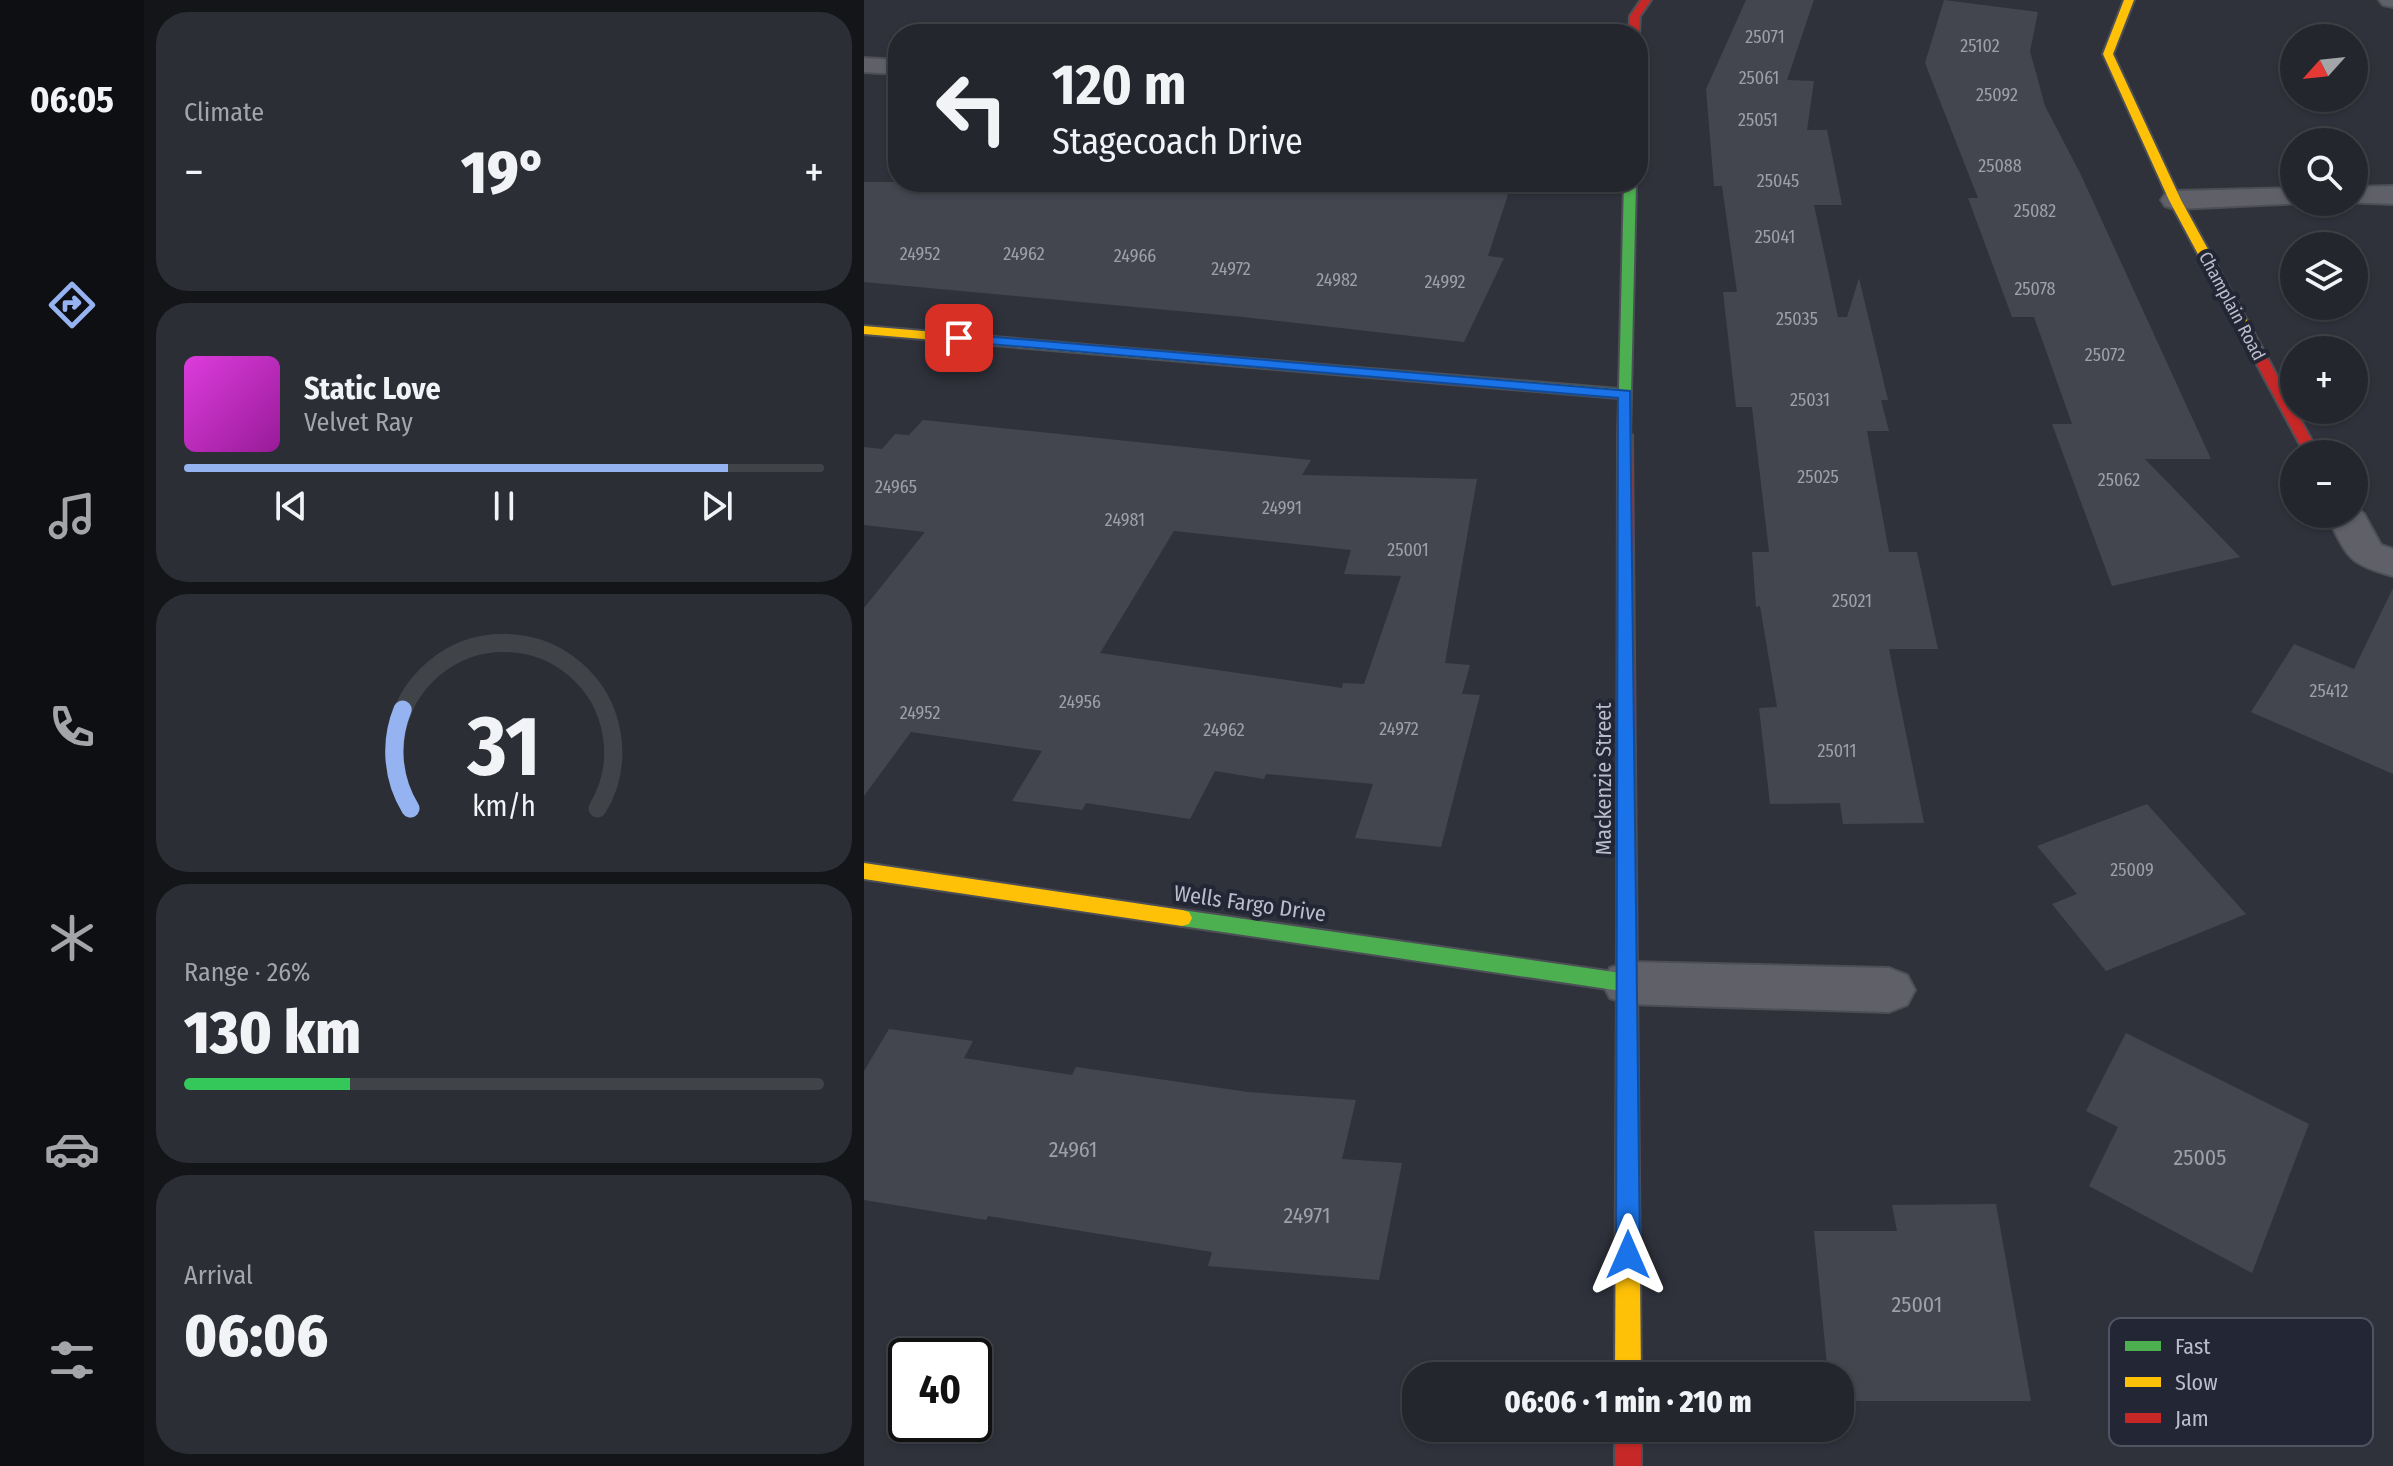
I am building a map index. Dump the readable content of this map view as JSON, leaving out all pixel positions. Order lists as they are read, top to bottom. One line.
{"streets":{"street":["Champlain Road","Mackenzie Street","Wells Fargo Drive"]},"crossings":[["Mackenzie Street","Wells Fargo Drive"]],"house_numbers":["25071","25102","25061","25092","25051","25088","25045","25082","25041","24952","24962","24966","24972","24982","24992","25078","25035","25072","25031","25025","25062","24965","24991","24981","25001","25021","25412","24956","24952","24972","24962","25011","25009","24961","25005","24971","25001"],"legend":["Fast","Slow","Jam"],"north":"bottom left","page":{"tabs":"06:05","tile":["Climate",["Range · 26%","130 km"],["Arrival","06:06"]],"map_buttons":["+","−"],"turn":["120 m","Stagecoach Drive"],"heat":["−","19°","+"],"song":["Static Love","Velvet Ray"],"limit":"40","trip":"06:06 · 1 min · 210 m","gauge":["31","km/h"]}}
